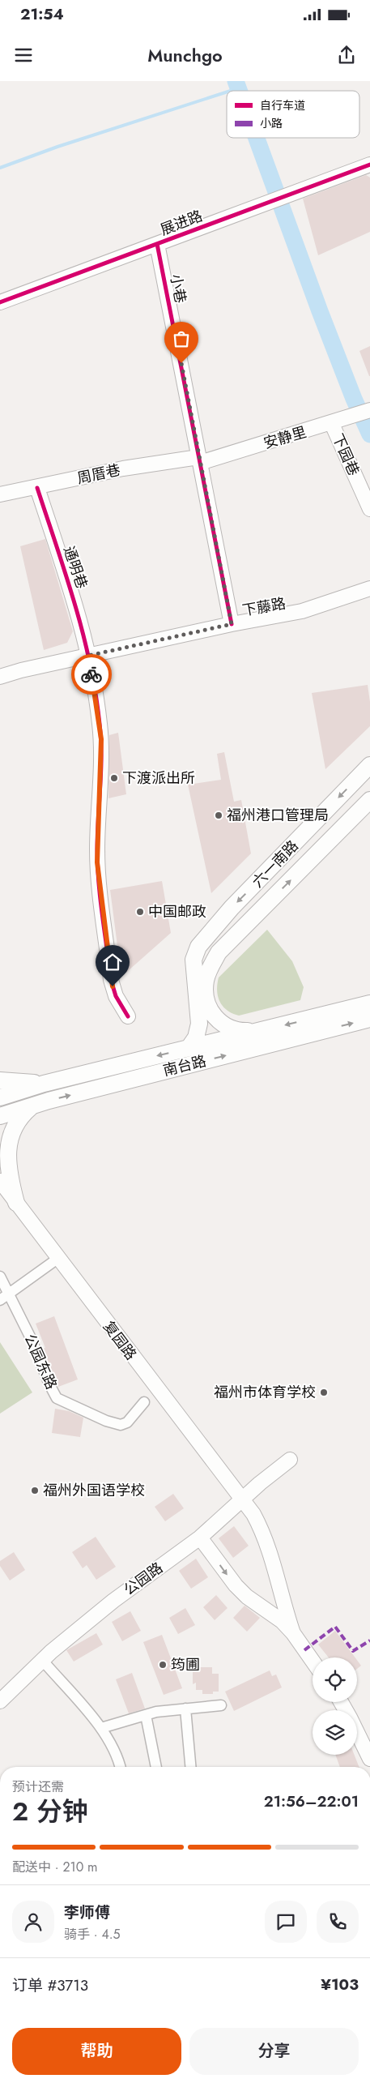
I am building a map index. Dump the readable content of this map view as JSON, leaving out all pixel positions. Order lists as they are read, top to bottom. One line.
{"streets":{"main road":["六一南路","南台路"],"street":["展进路","小巷","安静里","下园巷","周厝巷","通明巷","下藤路","复园路","公园东路","公园路"]},"crossings":[["展进路","小巷"],["小巷","安静里"],["小巷","周厝巷"],["小巷","下藤路"],["安静里","下园巷"],["安静里","周厝巷"],["周厝巷","通明巷"],["通明巷","下藤路"],["六一南路","南台路"],["复园路","公园路"]],"places":["下渡派出所","福州港口管理局","中国邮政","福州市体育学校","福州外国语学校","筠圃"],"legend":["自行车道","小路"],"page":{"status":"21:54","header":"Munchgo","heading":["2 分钟","预计还需","21:56–22:01"],"panel":["李师傅","骑手 · 4.5","订单 #3713","¥103"],"bar":"配送中 · 210 m","buttons":["帮助","分享"]}}
